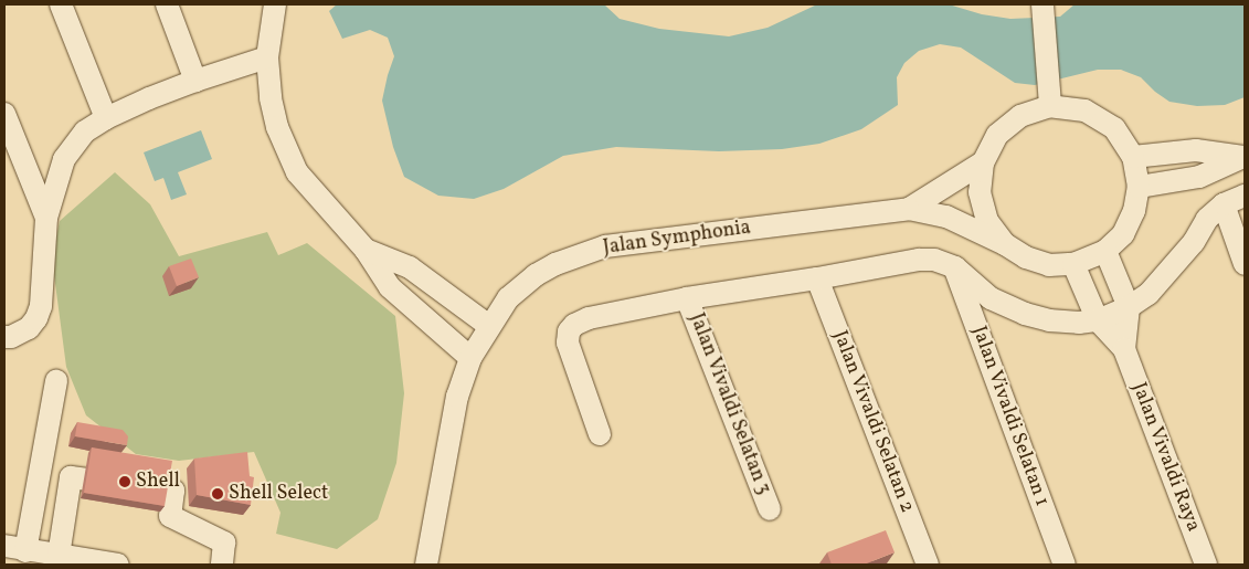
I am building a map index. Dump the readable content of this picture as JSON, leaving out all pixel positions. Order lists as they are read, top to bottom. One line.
{"streets":{"street":["Jalan Symphonia","Jalan Vivaldi Selatan 3","Jalan Vivaldi Selatan 1","Jalan Vivaldi Selatan 2","Jalan Vivaldi Raya"]},"crossings":[["Jalan Symphonia","Jalan Vivaldi Raya"]],"places":["Shell","Shell Select"]}
